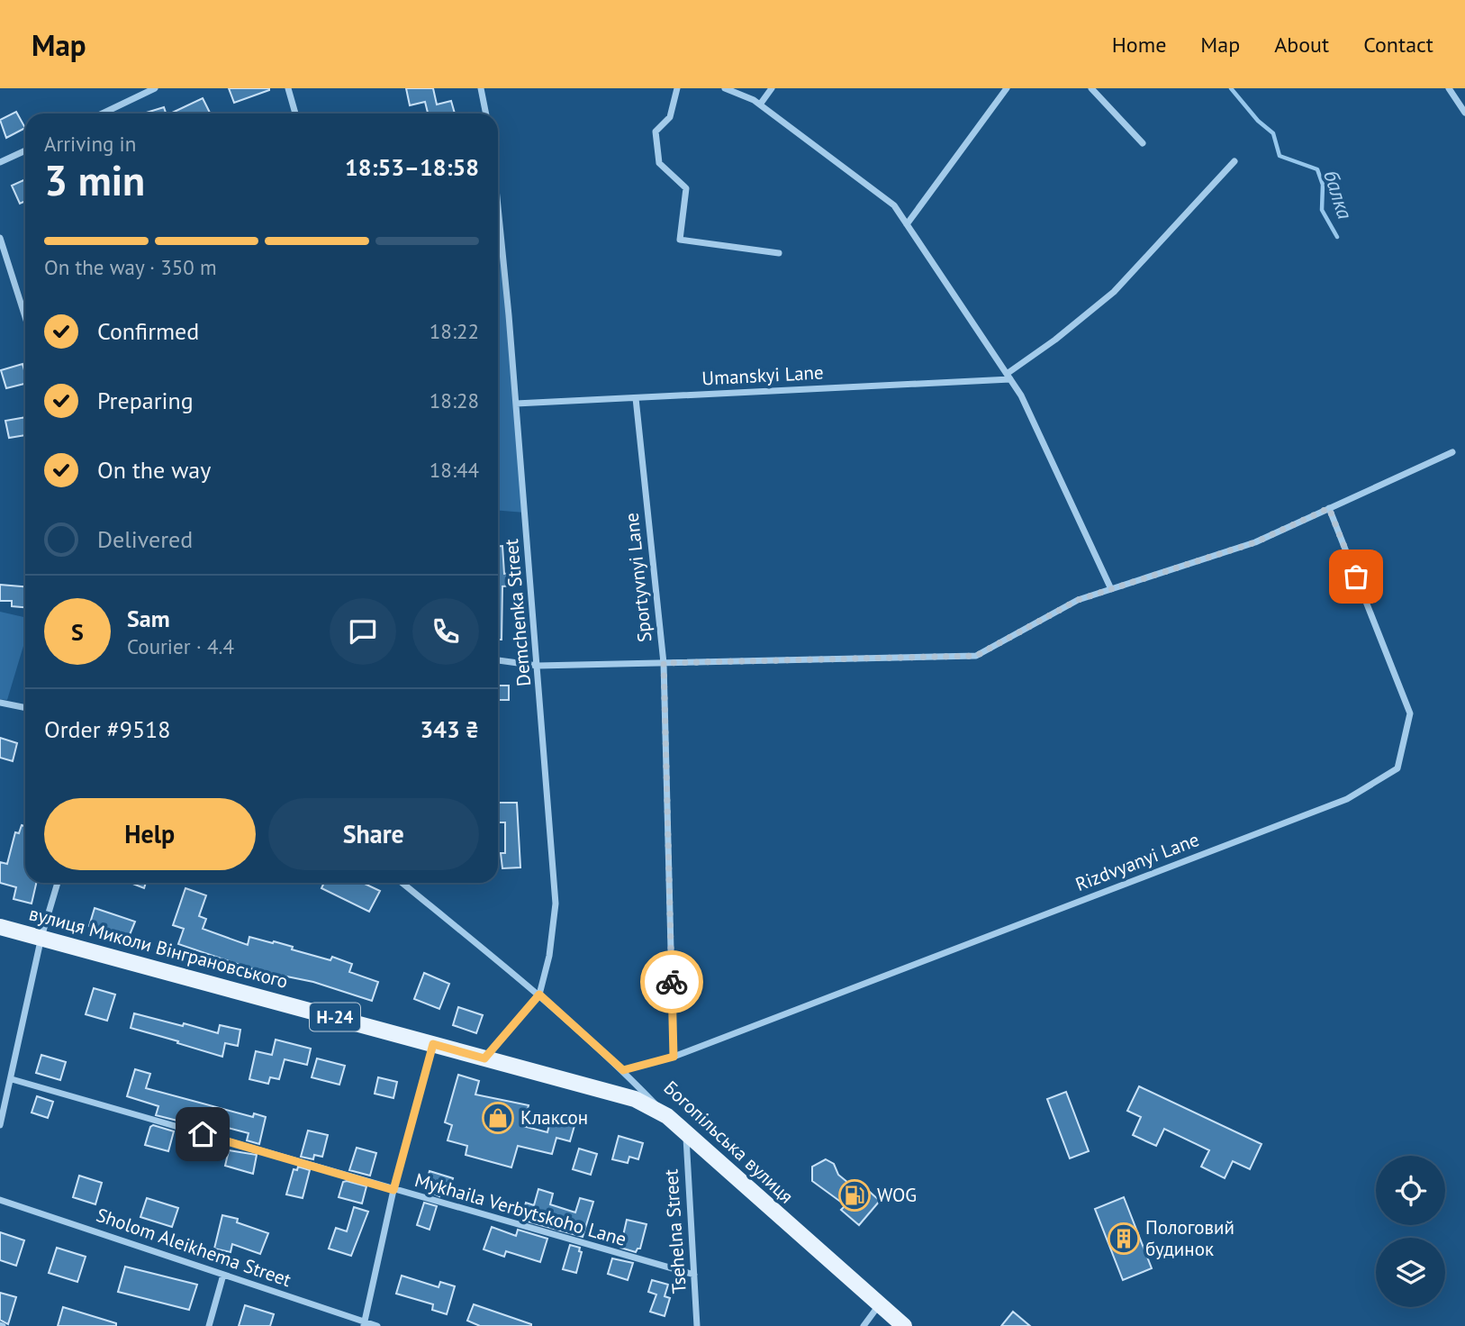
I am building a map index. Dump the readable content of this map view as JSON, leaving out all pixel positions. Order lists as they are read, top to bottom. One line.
{"streets":{"main road":["вулиця Миколи Вінграновського","Н-24","Богопільська вулиця"],"street":["Umanskyi Lane","Sportyvnyi Lane","Demchenka Street","Rizdvyanyi Lane","Mykhaila Verbytskoho Lane","Tsehelna Street","Sholom Aleikhema Street"]},"crossings":[["Umanskyi Lane","Sportyvnyi Lane"],["Umanskyi Lane","Demchenka Street"],["Sportyvnyi Lane","Rizdvyanyi Lane"],["Demchenka Street","вулиця Миколи Вінграновського"],["Demchenka Street","Богопільська вулиця"],["Rizdvyanyi Lane","Богопільська вулиця"],["вулиця Миколи Вінграновського","Богопільська вулиця"],["Богопільська вулиця","Tsehelna Street"],["Mykhaila Verbytskoho Lane","Tsehelna Street"]],"water":["балка"],"places":{"shop":["Клаксон"],"fuel station":["WOG"],"building":["Пологовий будинок"]},"page":{"header":"Map","nav":["Home","Map","About","Contact"],"heading":["3 min","Arriving in","18:53–18:58"],"panel":["Sam","Courier · 4.4","Order #9518","343 ₴"],"bar":"On the way · 350 m","list":[["Confirmed","18:22"],["Preparing","18:28"],["On the way","18:44"],"Delivered"],"round":"S","buttons":["Help","Share"]}}
